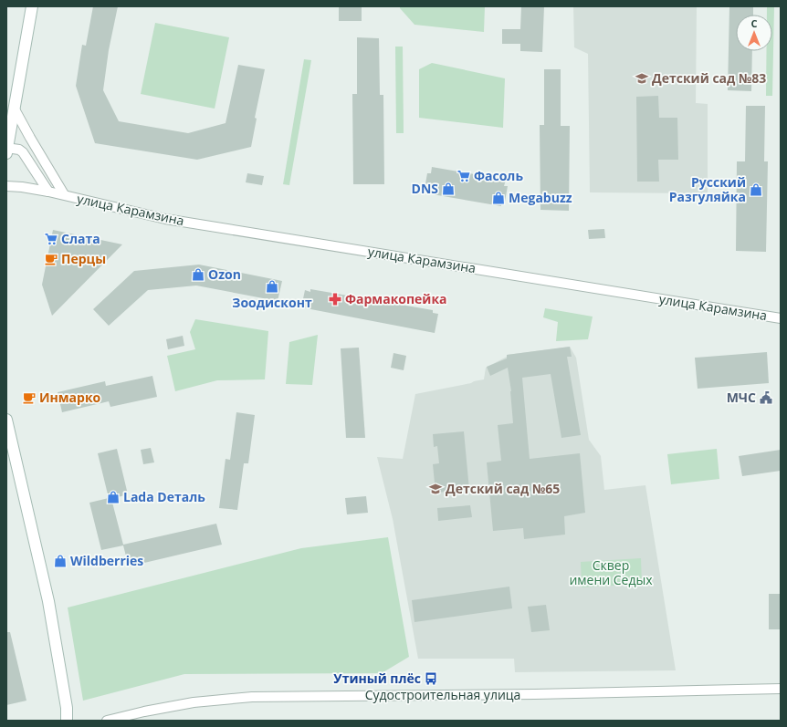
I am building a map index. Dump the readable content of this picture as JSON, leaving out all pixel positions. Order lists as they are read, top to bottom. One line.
{"streets":{"street":["улица Карамзина","Судостроительная улица"]},"parks":["Сквер имени Седых"],"places":{"school or university":["Детский сад №83","Детский сад №65"],"supermarket":["Фасоль","Слата"],"shop":["DNS","Русский Разгуляйка","Megabuzz","Ozon","Зоодисконт","Lada Dеталь","Wildberries"],"cafe":["Перцы","Инмарко"],"pharmacy":["Фармакопейка"],"public building":["МЧС"],"bus stop":["Утиный плёс"]},"north":"top"}
